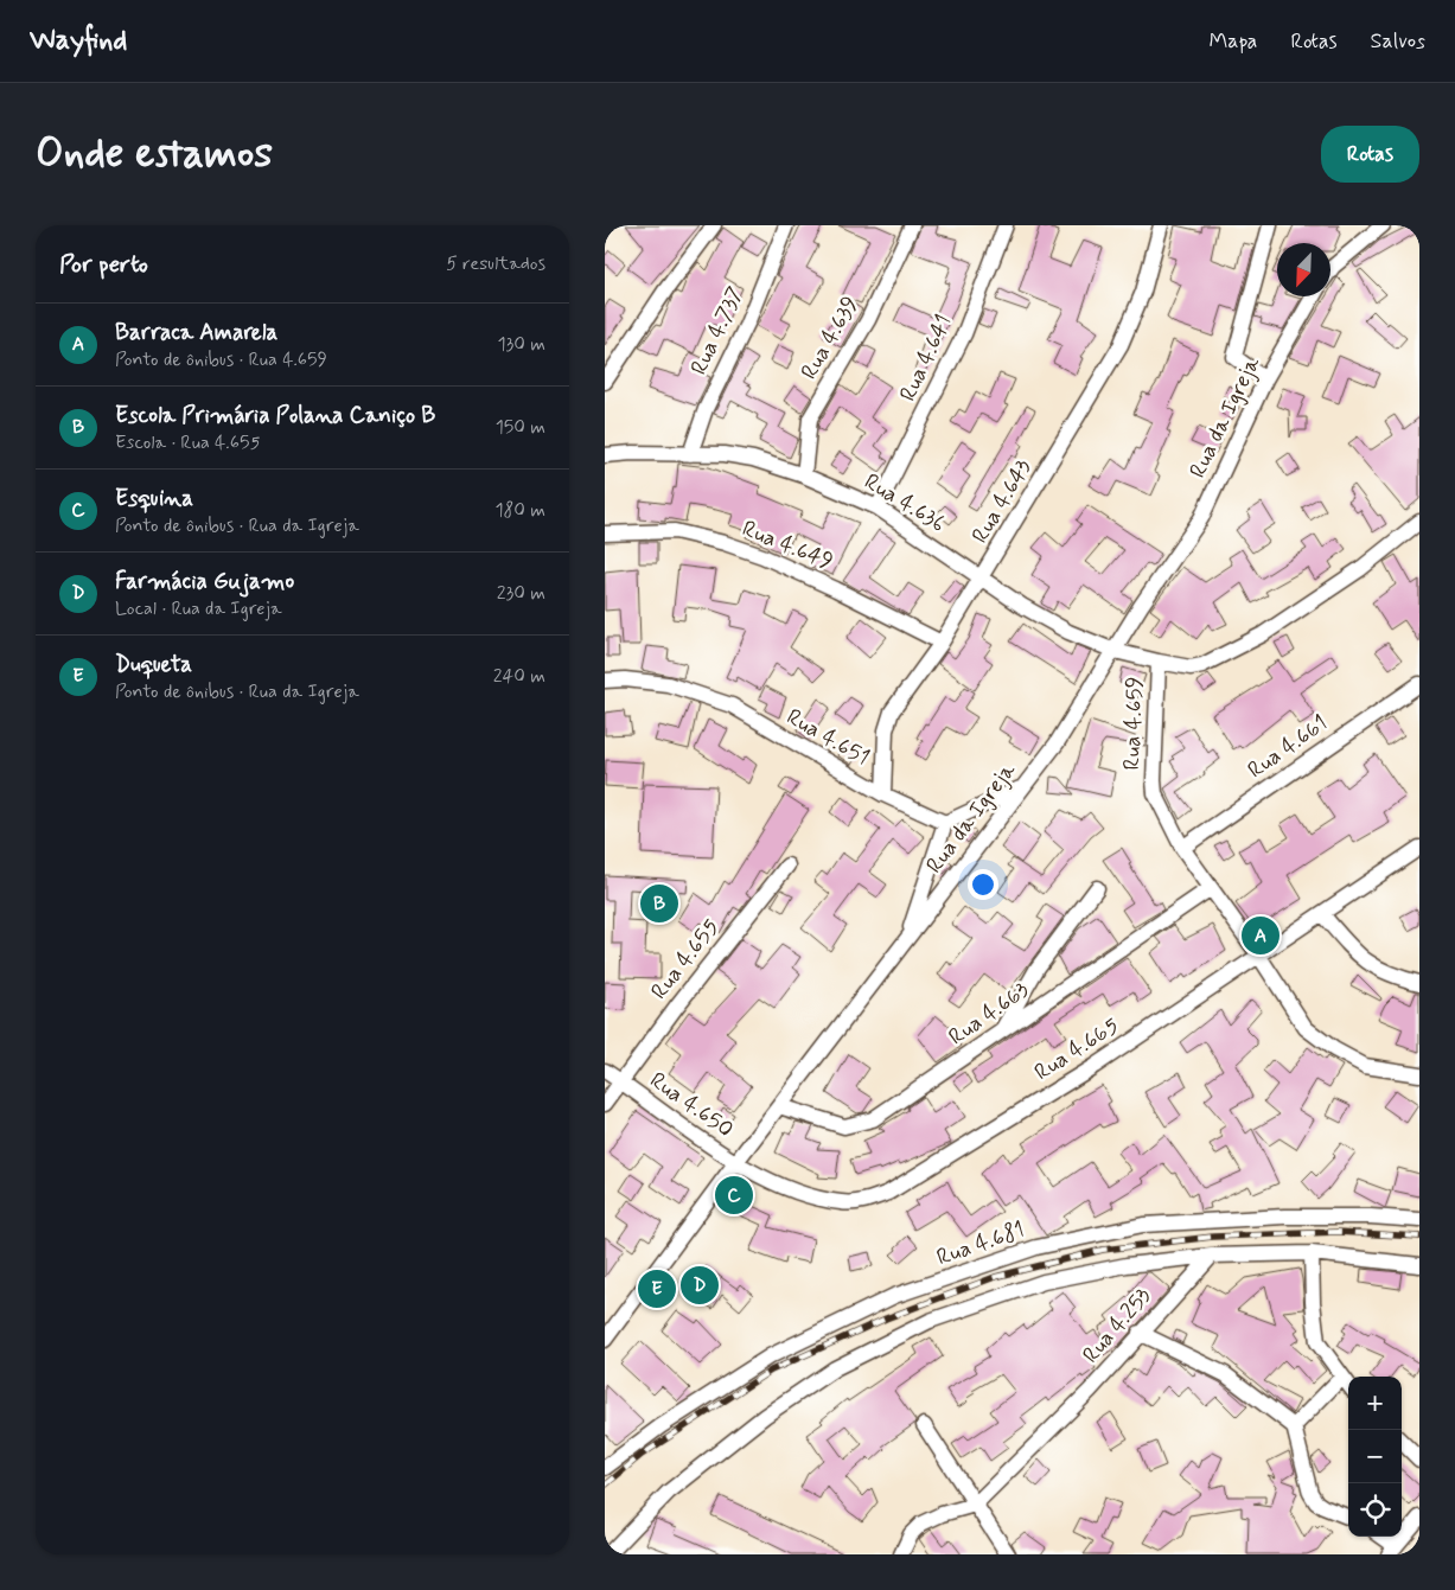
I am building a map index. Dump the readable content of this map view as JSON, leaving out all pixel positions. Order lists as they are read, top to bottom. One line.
{"streets":{"street":["Rua 4.737","Rua 4.639","Rua 4.641","Rua da Igreja","Rua 4.643","Rua 4.636","Rua 4.649","Rua 4.659","Rua 4.651","Rua 4.661","Rua 4.655","Rua 4.663","Rua 4.665","Rua 4.650","Rua 4.681","Rua 4.253"]},"crossings":[["Rua 4.737","Rua 4.636"],["Rua 4.639","Rua 4.636"],["Rua 4.641","Rua 4.636"],["Rua da Igreja","Rua 4.636"],["Rua da Igreja","Rua 4.663"],["Rua da Igreja","Rua 4.665"],["Rua da Igreja","Rua 4.650"],["Rua 4.643","Rua 4.636"],["Rua 4.643","Rua 4.649"],["Rua 4.643","Rua 4.651"],["Rua 4.636","Rua 4.659"],["Rua 4.659","Rua 4.661"],["Rua 4.659","Rua 4.663"],["Rua 4.659","Rua 4.665"],["Rua 4.655","Rua 4.650"],["Rua 4.665","Rua 4.650"]],"north":"bottom left","page":{"header":"Wayfind","nav":["Mapa","Rotas","Salvos"],"buttons":"Rotas","title":"Onde estamos","heading":["Por perto","5 resultados"],"list":[{"mark":"A","name":"Barraca Amarela","note":"Ponto de ônibus · Rua 4.659","value":"130 m"},{"mark":"B","name":"Escola Primária Polana Caniço B","note":"Escola · Rua 4.655","value":"150 m"},{"mark":"C","name":"Esquina","note":"Ponto de ônibus · Rua da Igreja","value":"180 m"},{"mark":"D","name":"Farmácia Gujamo","note":"Local · Rua da Igreja","value":"230 m"},{"mark":"E","name":"Duqueta","note":"Ponto de ônibus · Rua da Igreja","value":"240 m"}],"pins":["B","A","C","D","E"],"map_buttons":["+","−"]}}
